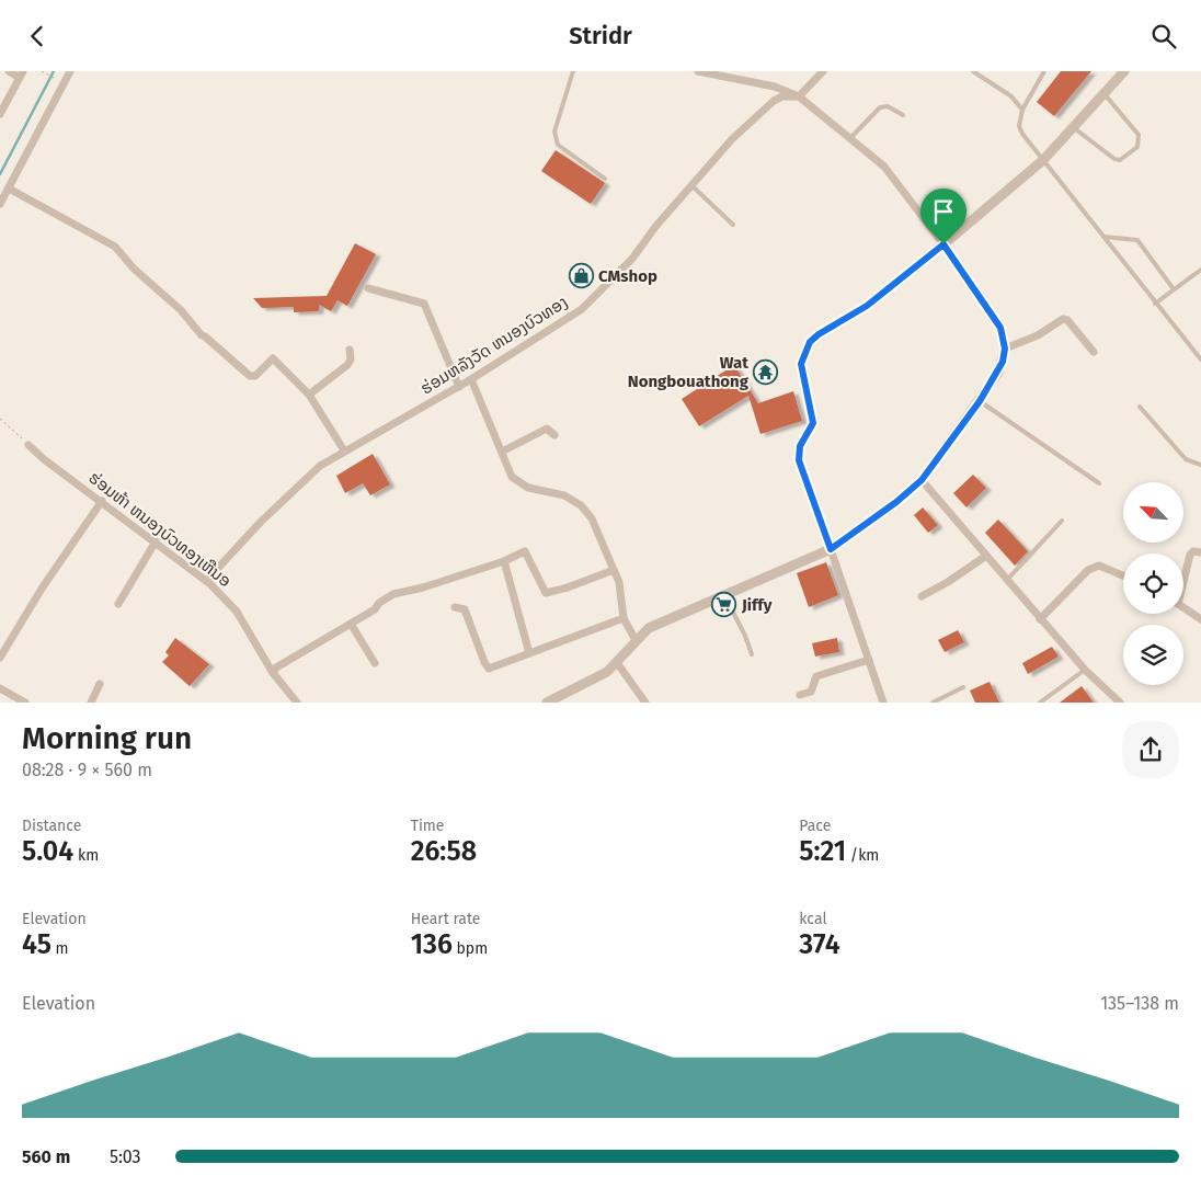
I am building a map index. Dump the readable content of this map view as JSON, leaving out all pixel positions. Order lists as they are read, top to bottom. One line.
{"streets":{"street":["ຮ່ອມຫລັງວັດ ຫນອງບົວທອງ","ຮ່ອມຫ້າ ຫນອງບົວທອງເຫືນອ"]},"crossings":[["ຮ່ອມຫລັງວັດ ຫນອງບົວທອງ","ຮ່ອມຫ້າ ຫນອງບົວທອງເຫືນອ"]],"places":{"shop":["CMshop"],"temple":["Wat Nongbouathong"],"supermarket":["Jiffy"]},"north":"top left","page":{"header":"Stridr","heading":["Morning run","08:28 · 9 × 560 m"],"stats":[["Distance","5.04 km"],["Time","26:58"],["Pace","5:21 /km"],["Elevation","45 m"],["Heart rate","136 bpm"],["kcal","374"]],"chart":["Elevation","135–138 m"],"list":[{"name":"560 m","note":"5:03"}]}}
